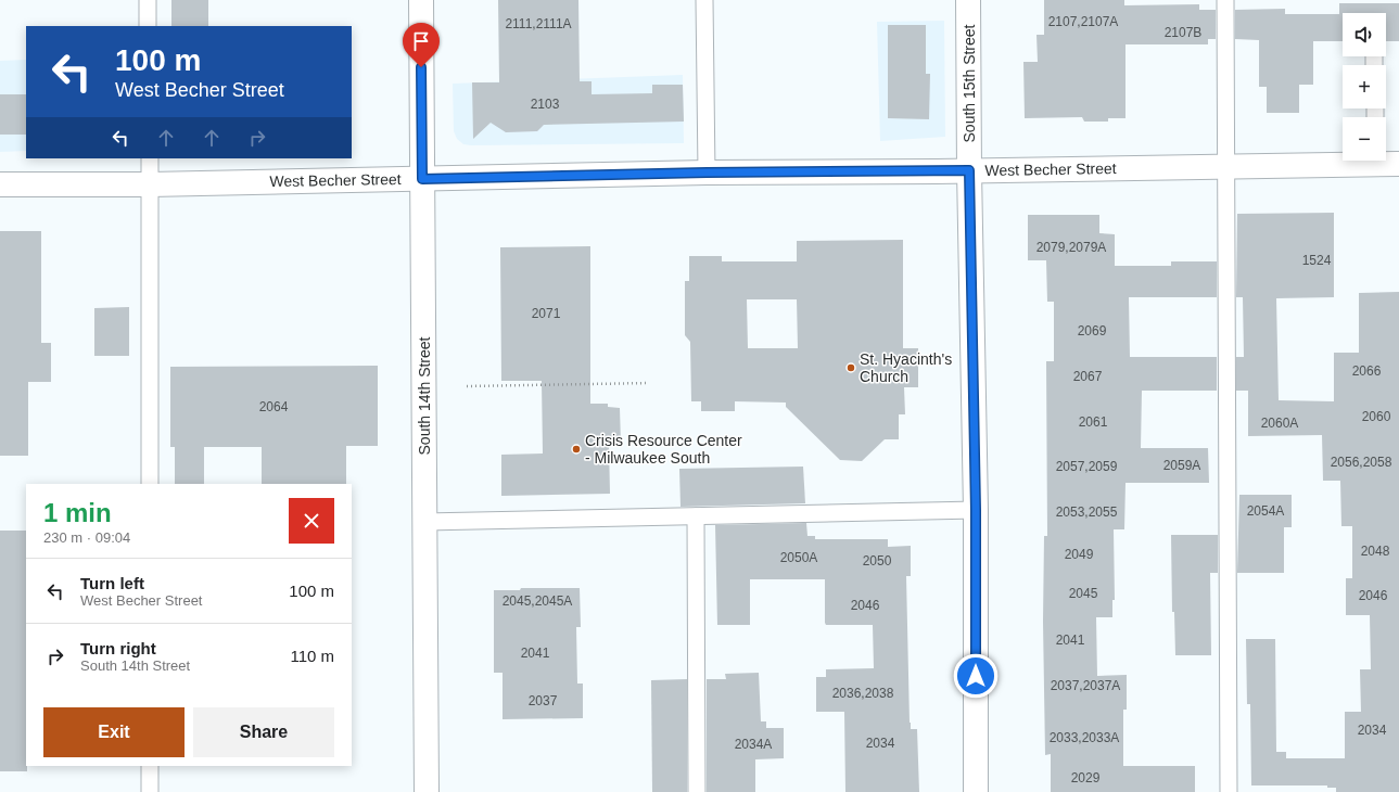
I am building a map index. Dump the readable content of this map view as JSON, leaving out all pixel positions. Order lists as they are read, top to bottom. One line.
{"streets":{"street":["South 15th Street","West Becher Street","South 14th Street"]},"crossings":[["South 15th Street","West Becher Street"],["West Becher Street","South 14th Street"]],"places":["St. Hyacinth's Church","Crisis Resource Center - Milwaukee South"],"house_numbers":["2107,2107A","2111,2111A","2107B","2103","2079,2079A","1524","2071","2069","2066","2067","2064","2060","2061","2060A","2056,2058","2059A","2057,2059","2054A","2053,2055","2048","2049","2050A","2050","2045","2046","2045,2045A","2046","2041","2041","2037,2037A","2036,2038","2037","2034","2033,2033A","2034","2034A","2029"],"page":{"map_buttons":["+","−"],"turn":["100 m","West Becher Street"],"heading":["1 min","230 m · 09:04"],"list":[{"name":"Turn left","note":"West Becher Street","value":"100 m"},{"name":"Turn right","note":"South 14th Street","value":"110 m"}],"buttons":["Exit","Share"]}}
